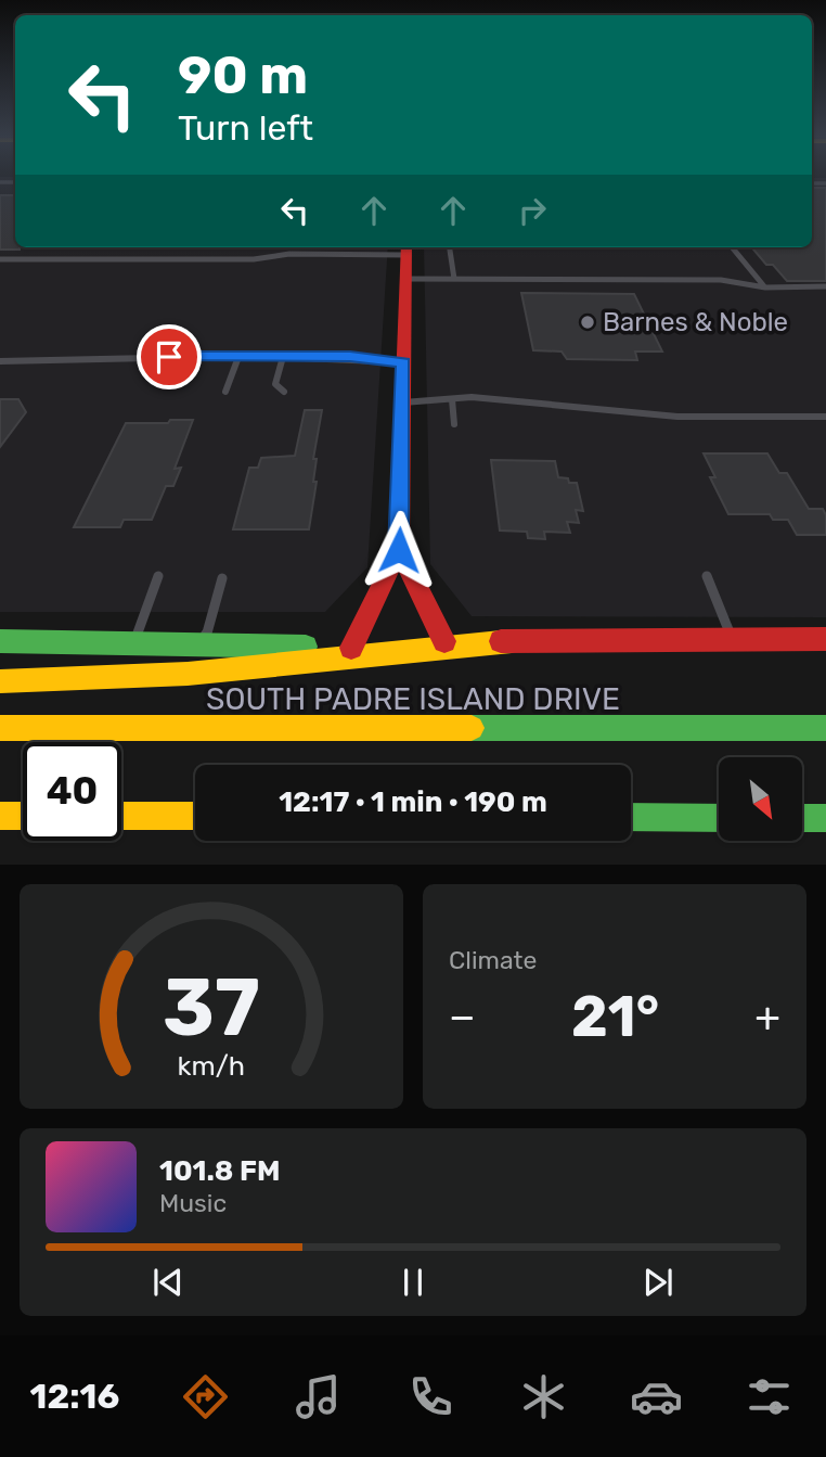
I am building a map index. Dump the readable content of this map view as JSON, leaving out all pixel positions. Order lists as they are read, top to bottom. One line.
{"streets":{"main road":["SOUTH PADRE ISLAND DRIVE"]},"places":["Barnes & Noble"],"north":"bottom right","page":{"turn":["90 m","Turn left"],"limit":"40","trip":"12:17 · 1 min · 190 m","tile":"Climate","heat":["−","21°","+"],"song":["101.8 FM","Music"],"tabs":"12:16","gauge":["37","km/h"]}}
